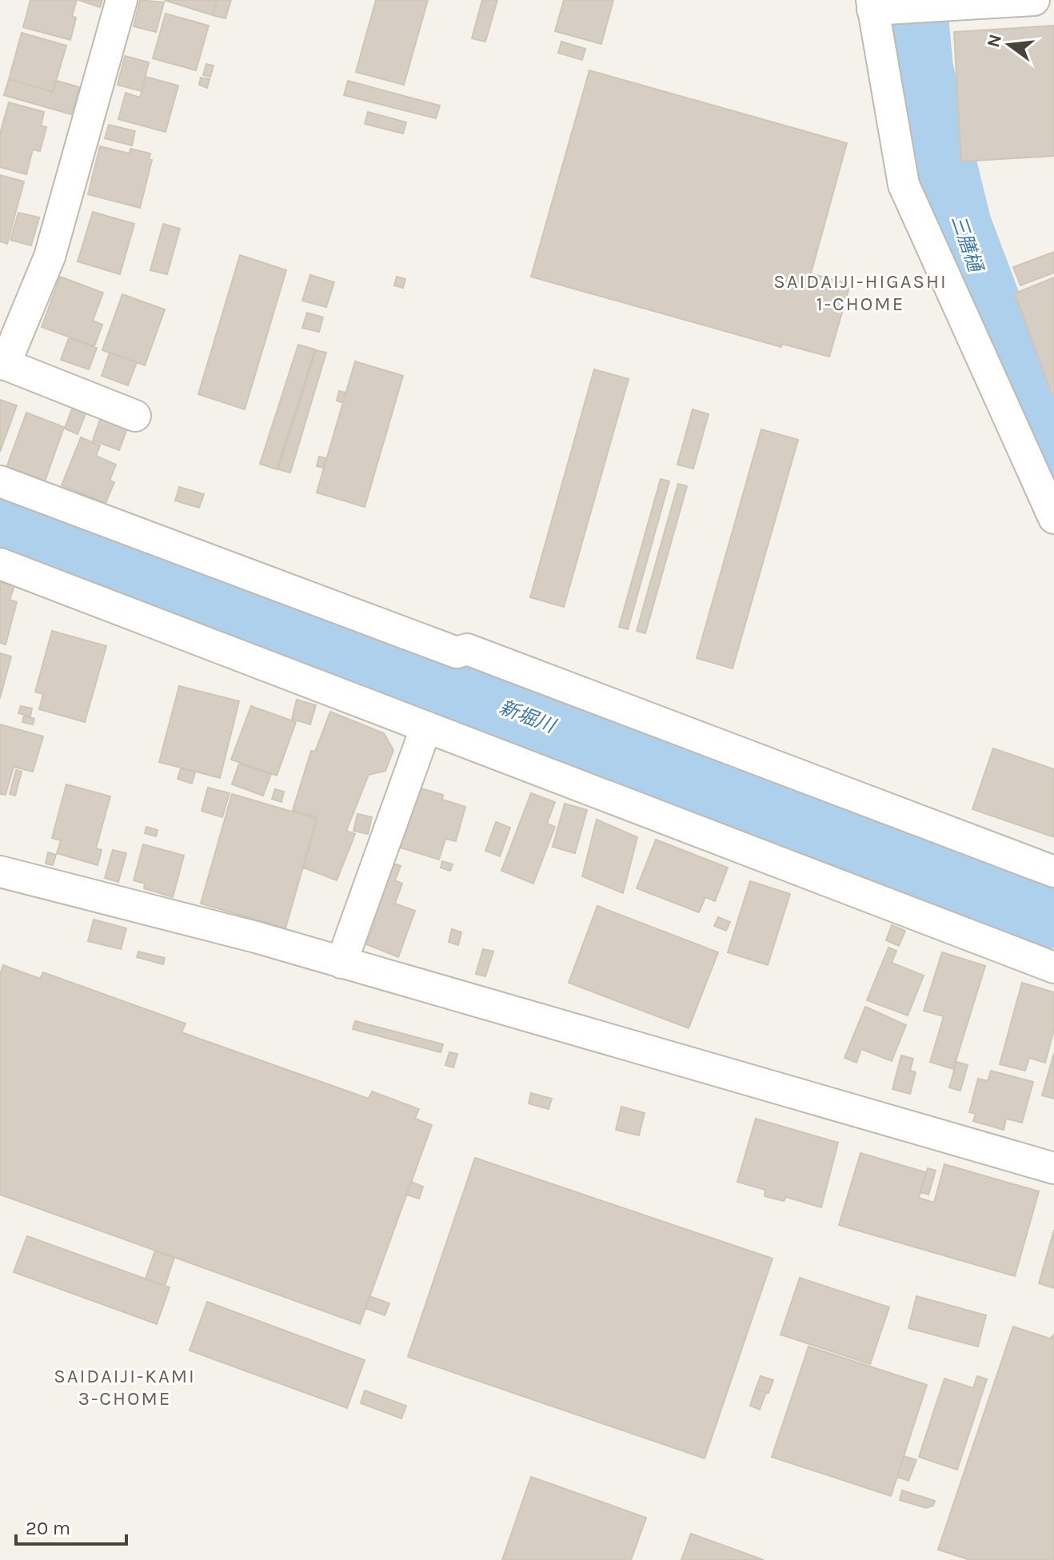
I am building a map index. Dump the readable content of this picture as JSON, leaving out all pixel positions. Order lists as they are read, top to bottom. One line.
{"districts":["SAIDAIJI-HIGASHI 1-CHOME","SAIDAIJI-KAMI 3-CHOME"],"water":["三膳樋","新堀川"],"scale_bar":"20 m","north":"left"}
